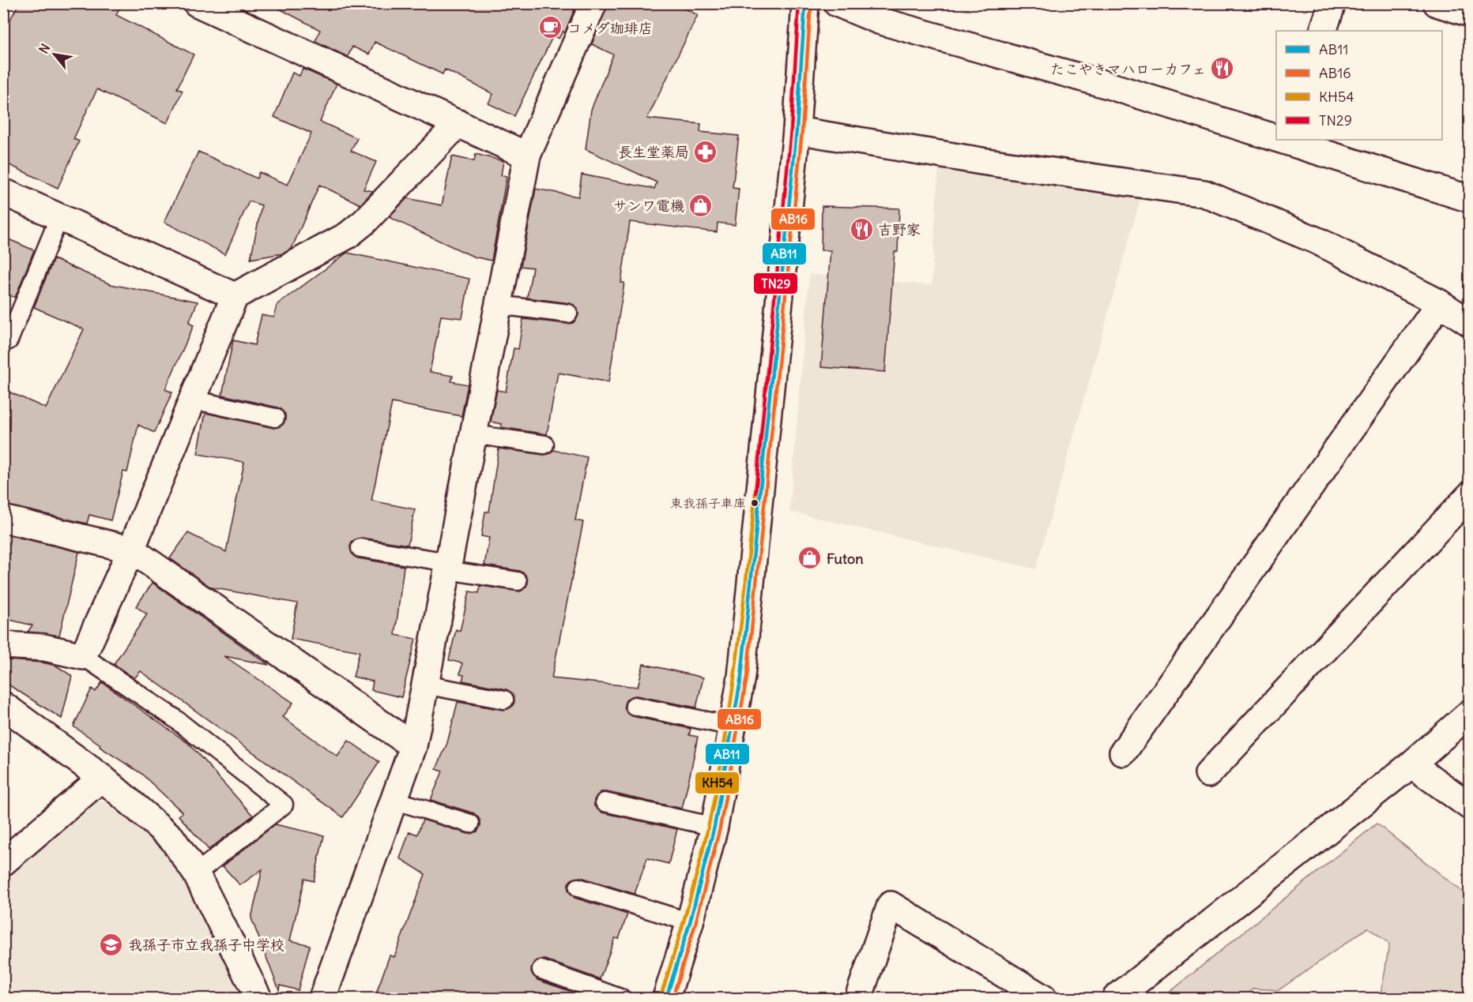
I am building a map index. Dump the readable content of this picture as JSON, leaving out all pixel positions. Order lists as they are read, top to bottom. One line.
{"places":{"cafe":["コメダ珈琲店"],"restaurant":["たこやきマハローカフェ","吉野家"],"pharmacy":["長生堂薬局"],"shop":["サンワ電機","Futon"],"other":["東我孫子車庫"],"school or university":["我孫子市立我孫子中学校"]},"lines":["transit line AB11","transit line TN29","transit line AB16","transit line KH54"],"legend":["AB11","AB16","KH54","TN29"],"north":"top left"}
